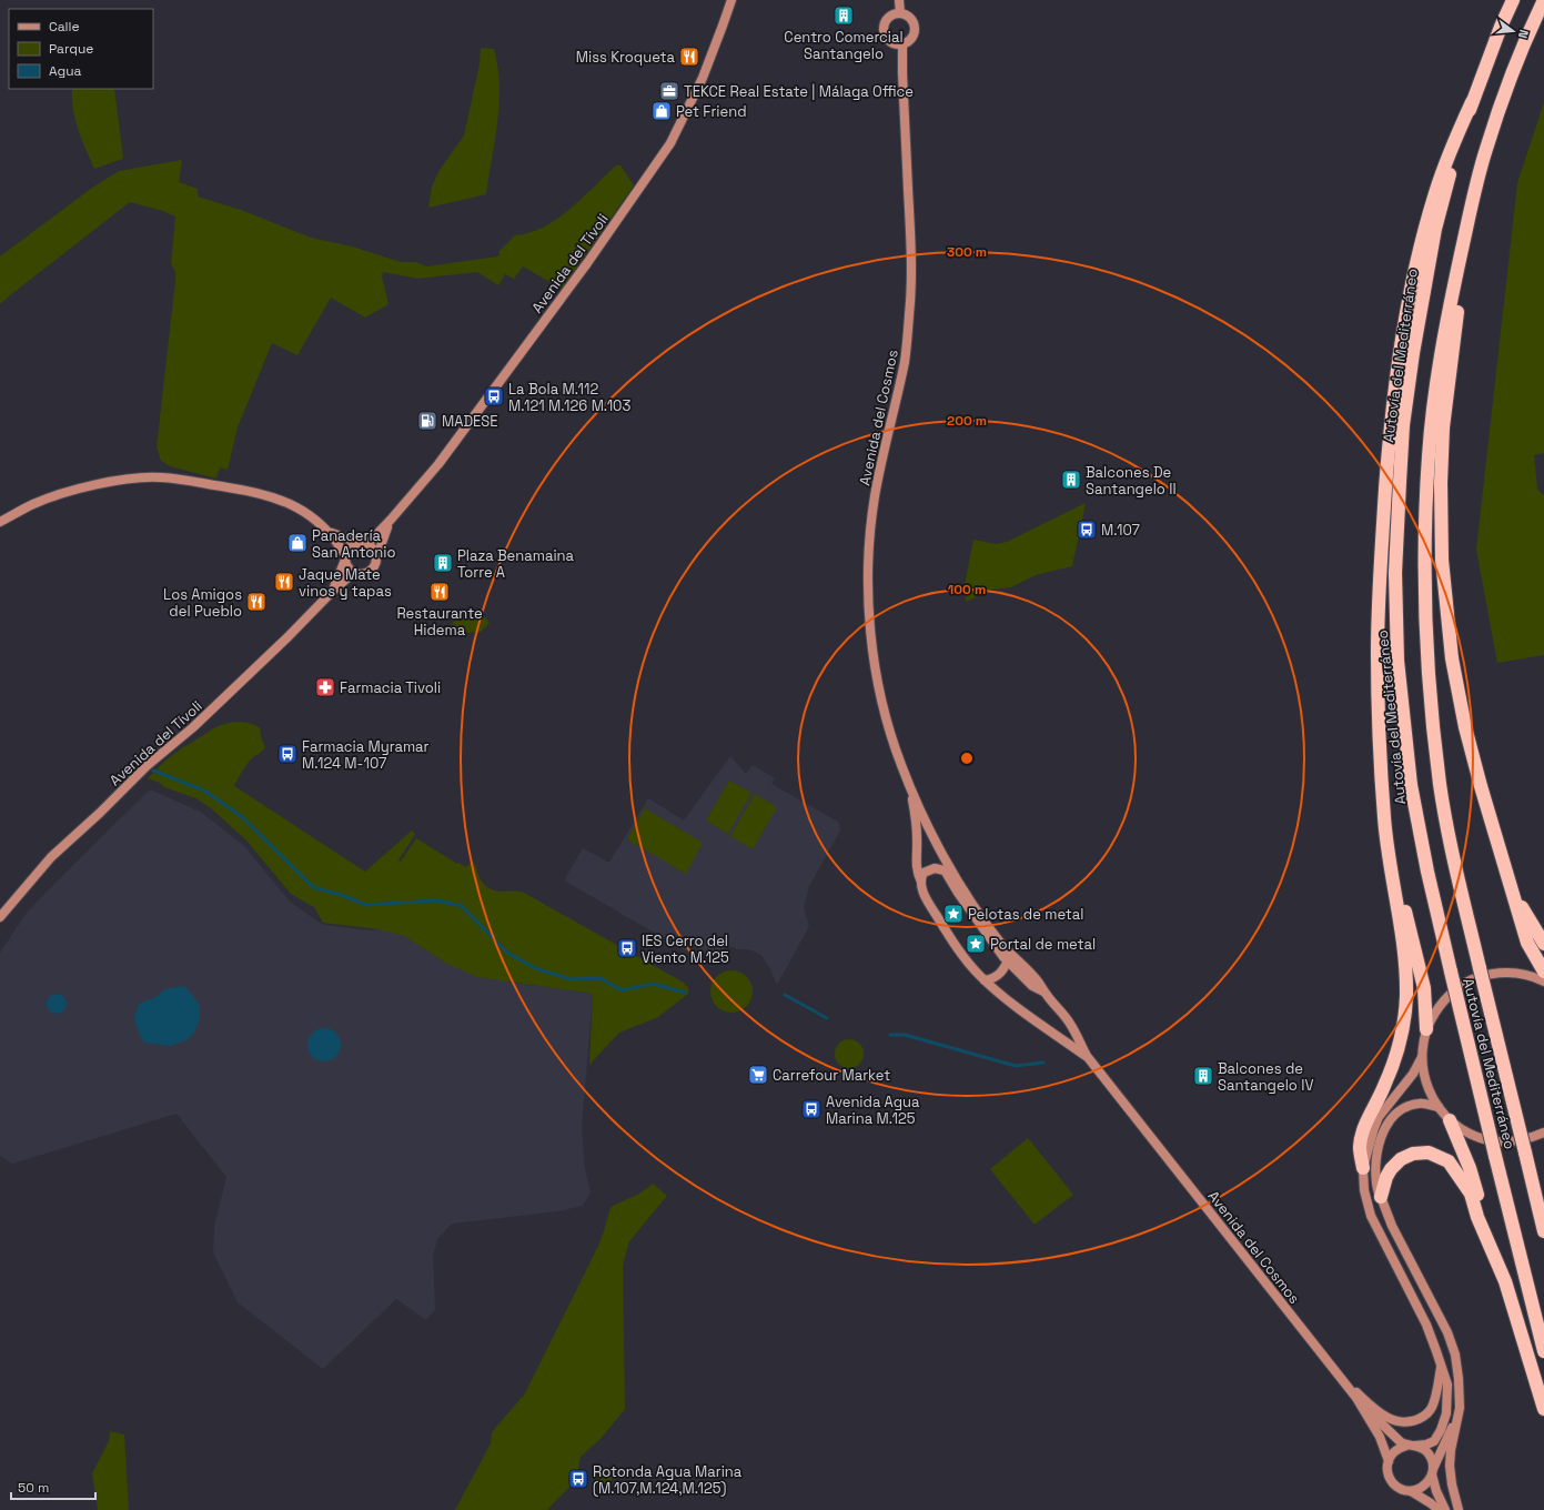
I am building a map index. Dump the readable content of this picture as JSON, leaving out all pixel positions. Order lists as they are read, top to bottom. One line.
{"streets":{"highway":["Autovía del Mediterráneo"],"street":["Avenida del Tívoli","Avenida del Cosmos"]},"places":{"building":["Centro Comercial Santangelo","Balcones De Santangelo II","Plaza Benamaina Torre A","Balcones de Santangelo IV"],"restaurant":["Miss Kroqueta","Jaque Mate vinos y tapas","Restaurante Hidema","Los Amigos del Pueblo"],"office":["TEKCE Real Estate | Málaga Office"],"shop":["Pet Friend","Panadería San Antonio"],"bus stop":["La Bola M.112 M.121 M.126 M.103","M.107","Farmacia Myramar M.124 M-107","IES Cerro del Viento M.125","Avenida Agua Marina M.125","Rotonda Agua Marina (M.107,M.124,M.125)"],"fuel station":["MADESE"],"pharmacy":["Farmacia Tivoli"],"place":["Pelotas de metal","Portal de metal"],"supermarket":["Carrefour Market"]},"legend":["Calle","Parque","Agua"],"scale_bar":"50 m","north":"right","rings":["300 m","200 m","100 m"]}
